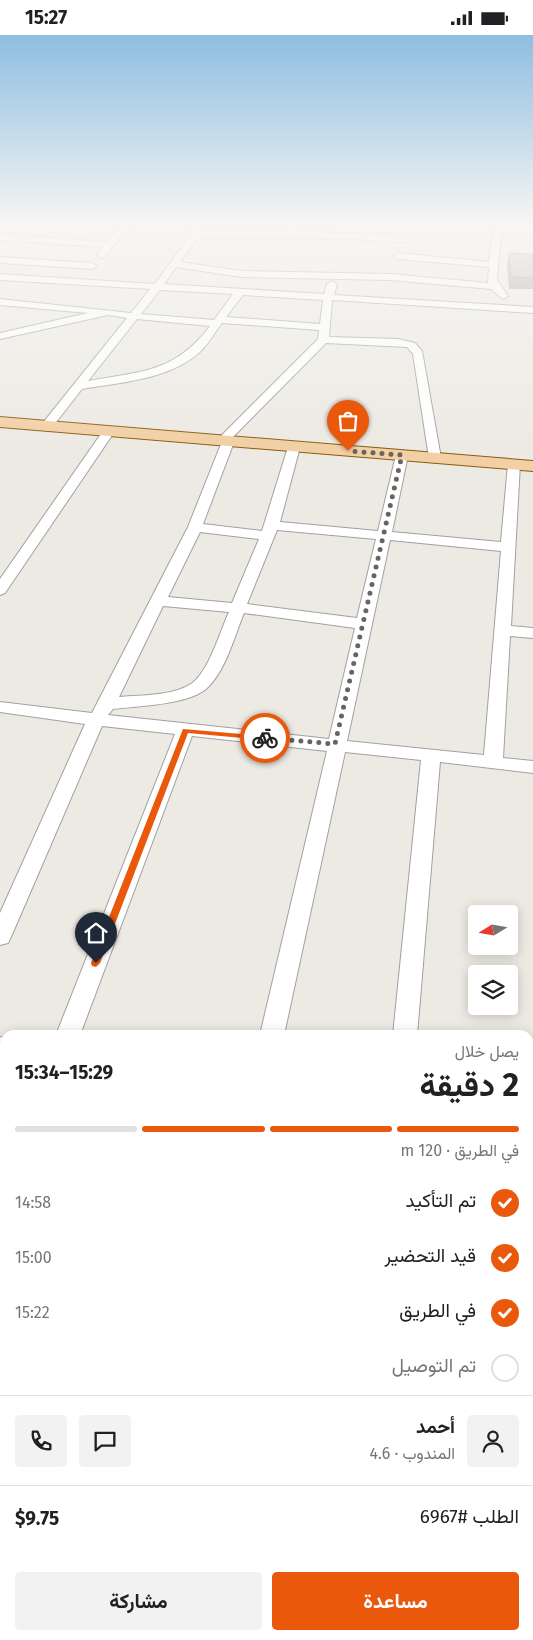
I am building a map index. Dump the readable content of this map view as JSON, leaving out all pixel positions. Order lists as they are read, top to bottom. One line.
{"north":"left","page":{"status":"15:27","heading":["2 دقيقة","يصل خلال","15:29–15:34"],"panel":["أحمد","المندوب · 4.6","الطلب #6967","$9.75"],"bar":"في الطريق · 120 m","list":[["تم التأكيد","14:58"],["قيد التحضير","15:00"],["في الطريق","15:22"],"تم التوصيل"],"buttons":["مساعدة","مشاركة"]}}
